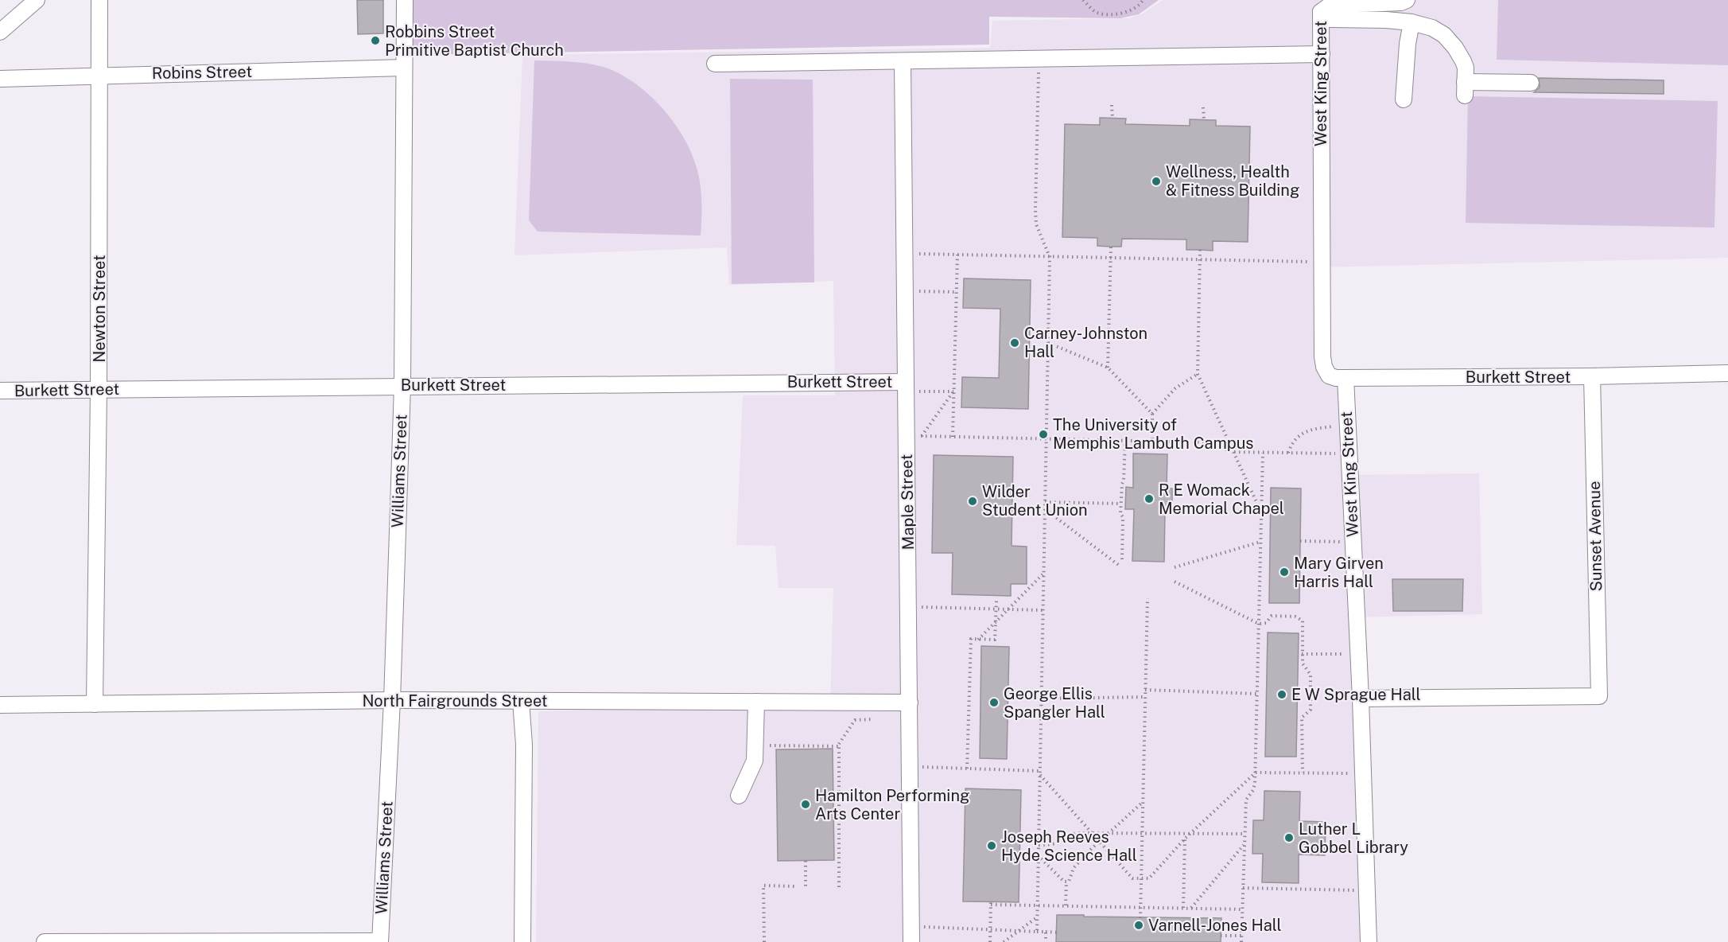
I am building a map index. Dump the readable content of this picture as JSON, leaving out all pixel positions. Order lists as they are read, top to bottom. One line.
{"streets":{"street":["Robins Street","West King Street","Newton Street","Burkett Street","Williams Street","Maple Street","Sunset Avenue","North Fairgrounds Street"]},"crossings":[["Robins Street","Newton Street"],["Robins Street","Williams Street"],["West King Street","Burkett Street"],["West King Street","Sunset Avenue"],["Newton Street","Burkett Street"],["Newton Street","North Fairgrounds Street"],["Burkett Street","Williams Street"],["Burkett Street","Maple Street"],["Burkett Street","Sunset Avenue"],["Williams Street","North Fairgrounds Street"],["Maple Street","North Fairgrounds Street"]],"places":["Robbins Street Primitive Baptist Church","Wellness, Health & Fitness Building","Carney-Johnston Hall","The University of Memphis Lambuth Campus","R E Womack Memorial Chapel","Wilder Student Union","Mary Girven Harris Hall","E W Sprague Hall","George Ellis Spangler Hall","Hamilton Performing Arts Center","Luther L Gobbel Library","Joseph Reeves Hyde Science Hall","Varnell-Jones Hall"]}
